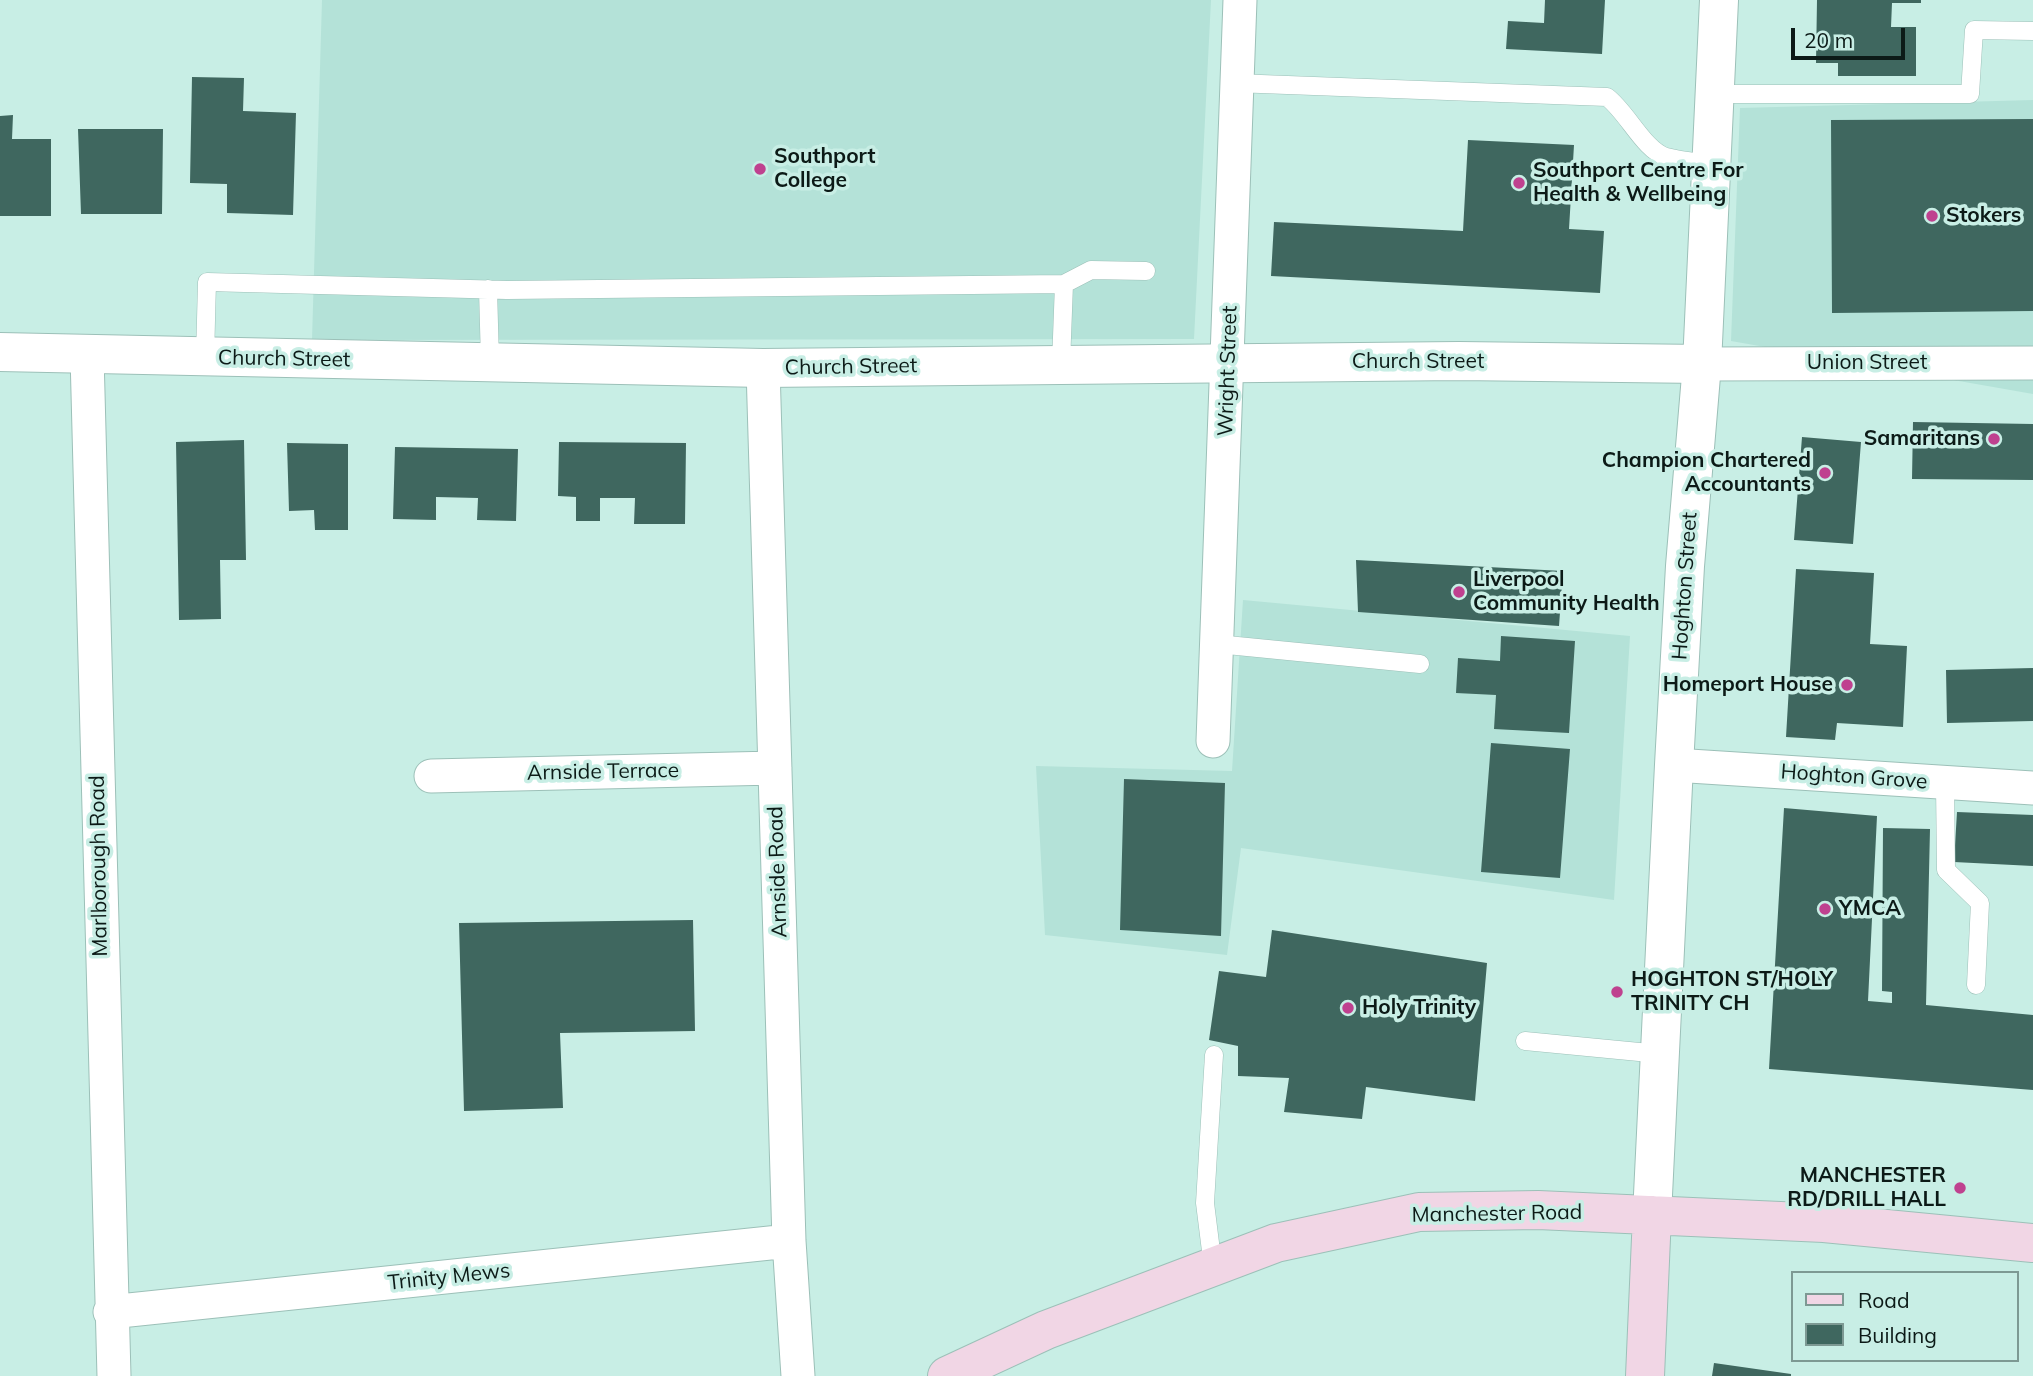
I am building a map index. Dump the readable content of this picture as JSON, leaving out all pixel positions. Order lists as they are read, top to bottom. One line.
{"streets":{"main road":["Manchester Road"],"street":["Church Street","Union Street","Wright Street","Hoghton Street","Arnside Terrace","Hoghton Grove","Marlborough Road","Arnside Road","Trinity Mews"]},"crossings":[["Church Street","Union Street"],["Church Street","Wright Street"],["Church Street","Hoghton Street"],["Church Street","Marlborough Road"],["Church Street","Arnside Road"],["Union Street","Hoghton Street"],["Hoghton Street","Hoghton Grove"],["Hoghton Street","Manchester Road"],["Arnside Terrace","Arnside Road"],["Marlborough Road","Trinity Mews"],["Arnside Road","Trinity Mews"]],"places":["Southport College","Southport Centre For Health & Wellbeing","Stokers","Samaritans","Champion Chartered Accountants","Liverpool Community Health","Homeport House","YMCA","HOGHTON ST/HOLY TRINITY CH","Holy Trinity","MANCHESTER RD/DRILL HALL"],"legend":["Road","Building"],"scale_bar":"20 m"}
